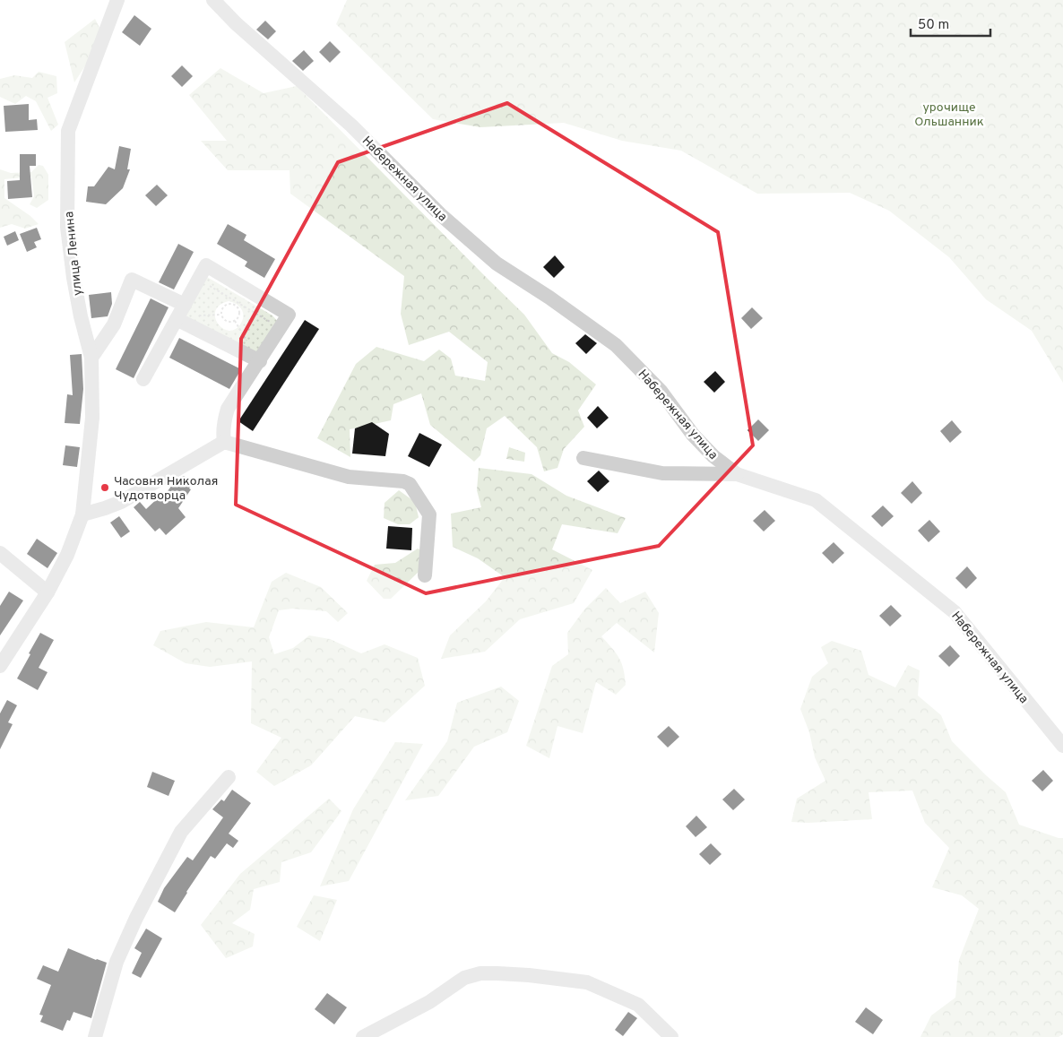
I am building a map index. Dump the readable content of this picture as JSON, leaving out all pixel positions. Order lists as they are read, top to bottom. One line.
{"streets":{"street":["Набережная улица","улица Ленина"]},"parks":["урочище Ольшанник"],"places":["Часовня Николая Чудотворца"],"scale_bar":"50 m"}
